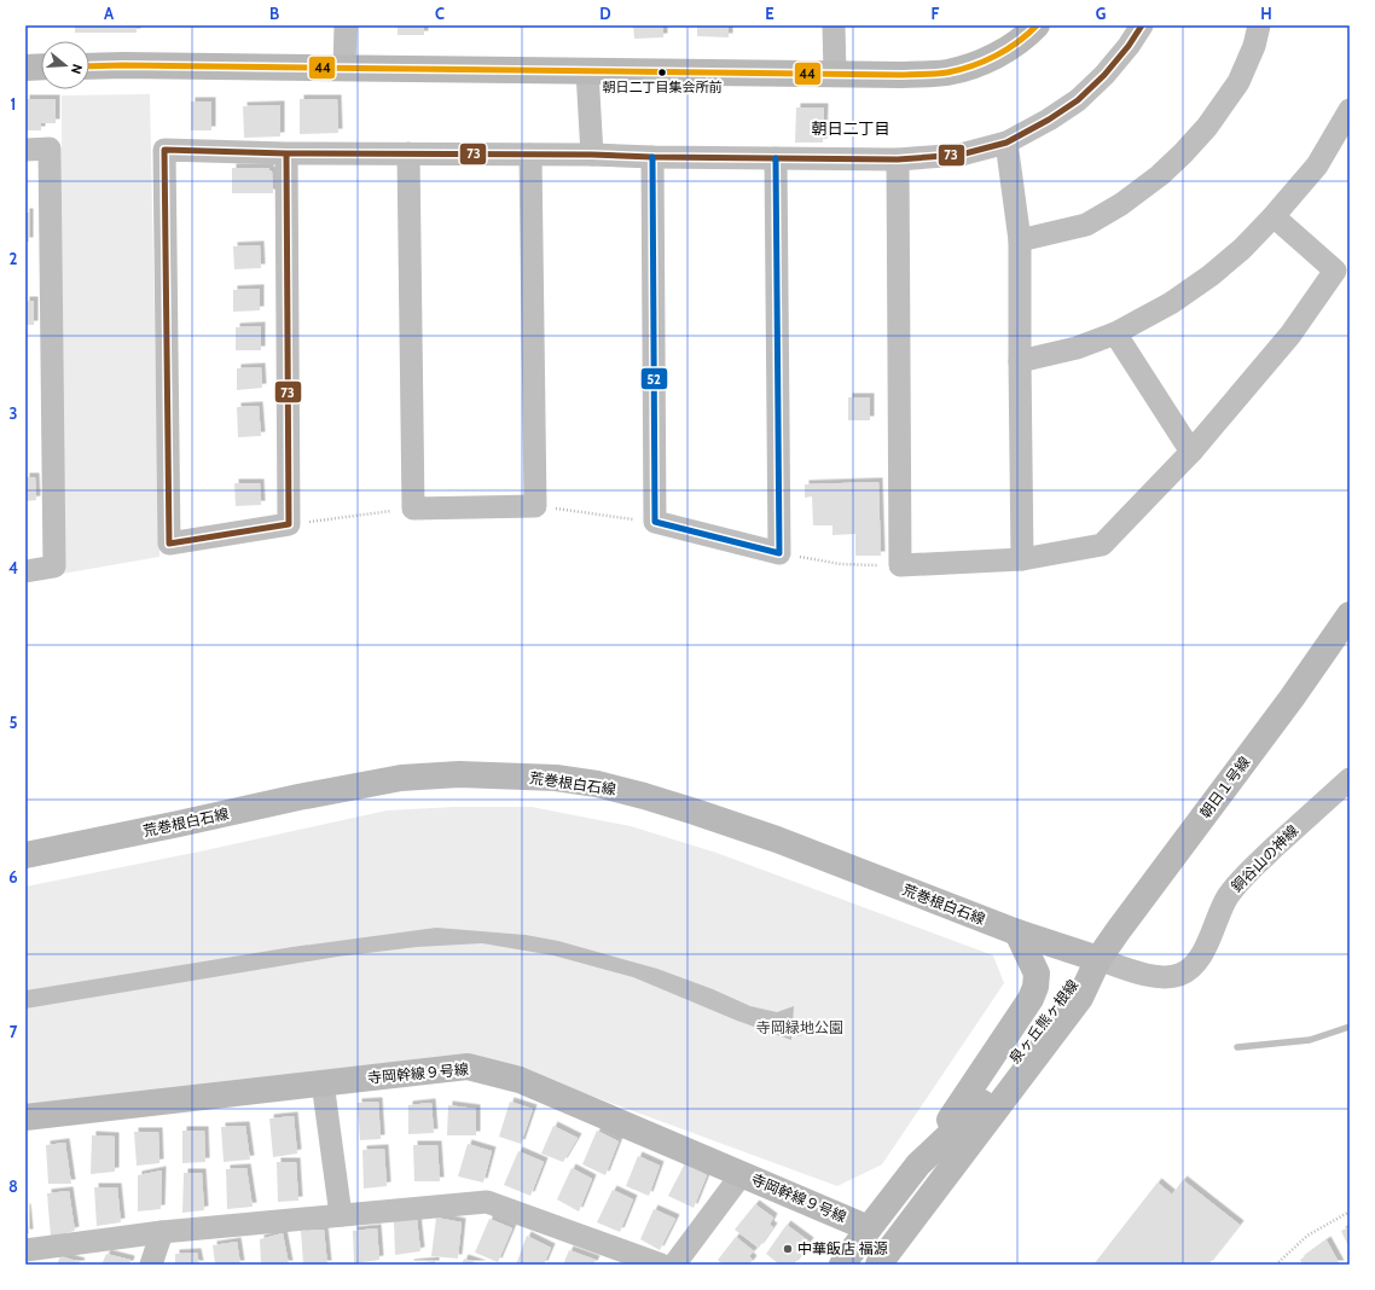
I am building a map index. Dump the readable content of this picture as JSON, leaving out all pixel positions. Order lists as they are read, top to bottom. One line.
{"streets":{"street":["荒巻根白石線","朝日１号線","銅谷山の神線","泉ヶ丘熊ヶ根線","寺岡幹線９号線"]},"crossings":[["荒巻根白石線","朝日１号線"],["荒巻根白石線","銅谷山の神線"],["荒巻根白石線","泉ヶ丘熊ヶ根線"],["朝日１号線","銅谷山の神線"],["朝日１号線","泉ヶ丘熊ヶ根線"],["銅谷山の神線","泉ヶ丘熊ヶ根線"],["泉ヶ丘熊ヶ根線","寺岡幹線９号線"]],"districts":["朝日二丁目"],"parks":["寺岡緑地公園"],"places":["朝日二丁目集会所前","中華飯店 福源"],"lines":["transit line 44","transit line 73","transit line 52"],"north":"right","grid":{"columns":["A","B","C","D","E","F","G","H"],"rows":["1","2","3","4","5","6","7","8"]}}
